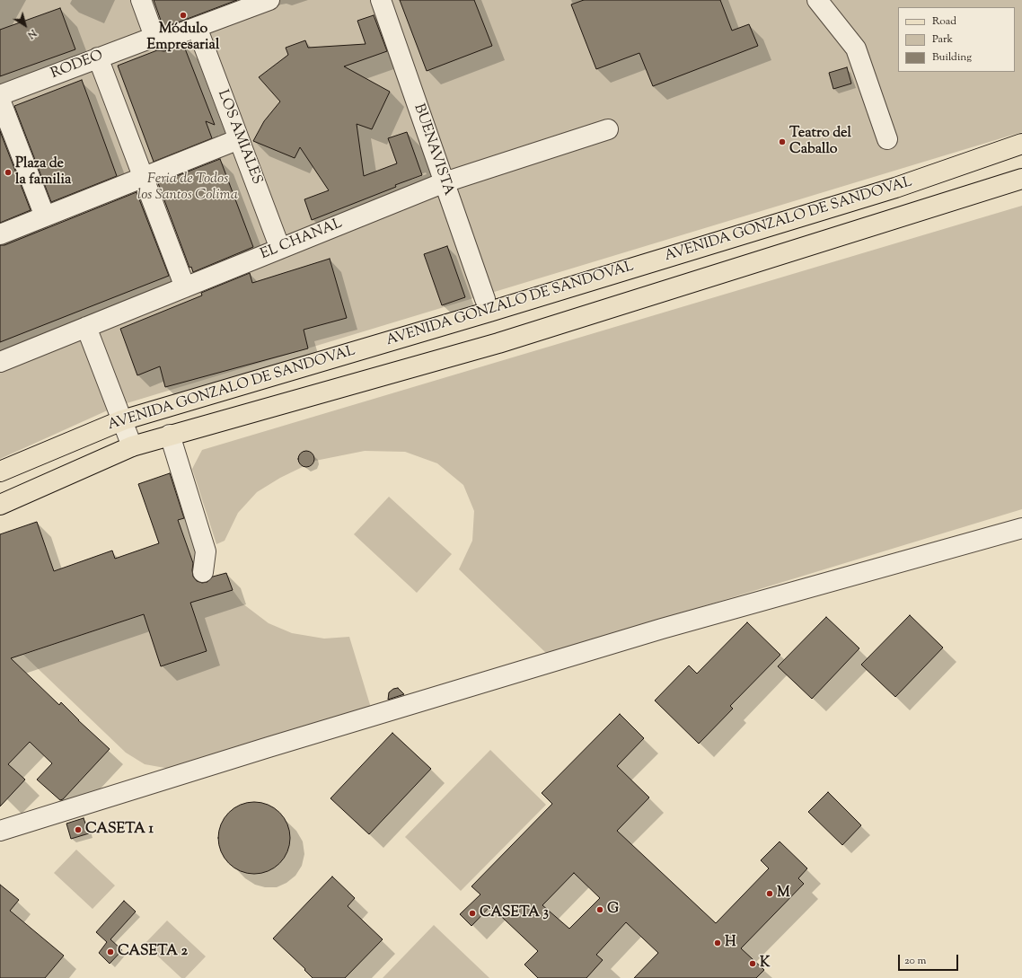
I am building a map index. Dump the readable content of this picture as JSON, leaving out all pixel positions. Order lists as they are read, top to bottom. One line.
{"streets":{"main road":["AVENIDA GONZALO DE SANDOVAL"],"street":["RODEO","LOS AMIALES","BUENAVISTA","EL CHANAL"]},"crossings":[["RODEO","LOS AMIALES"],["LOS AMIALES","EL CHANAL"],["BUENAVISTA","EL CHANAL"]],"parks":["Feria de Todos los Santos Colima"],"places":["Módulo Empresarial","Teatro del Caballo","Plaza de la familia","CASETA 1","M","G","CASETA 3","H","CASETA 2","K"],"legend":["Road","Park","Building"],"scale_bar":"20 m","north":"bottom right"}
